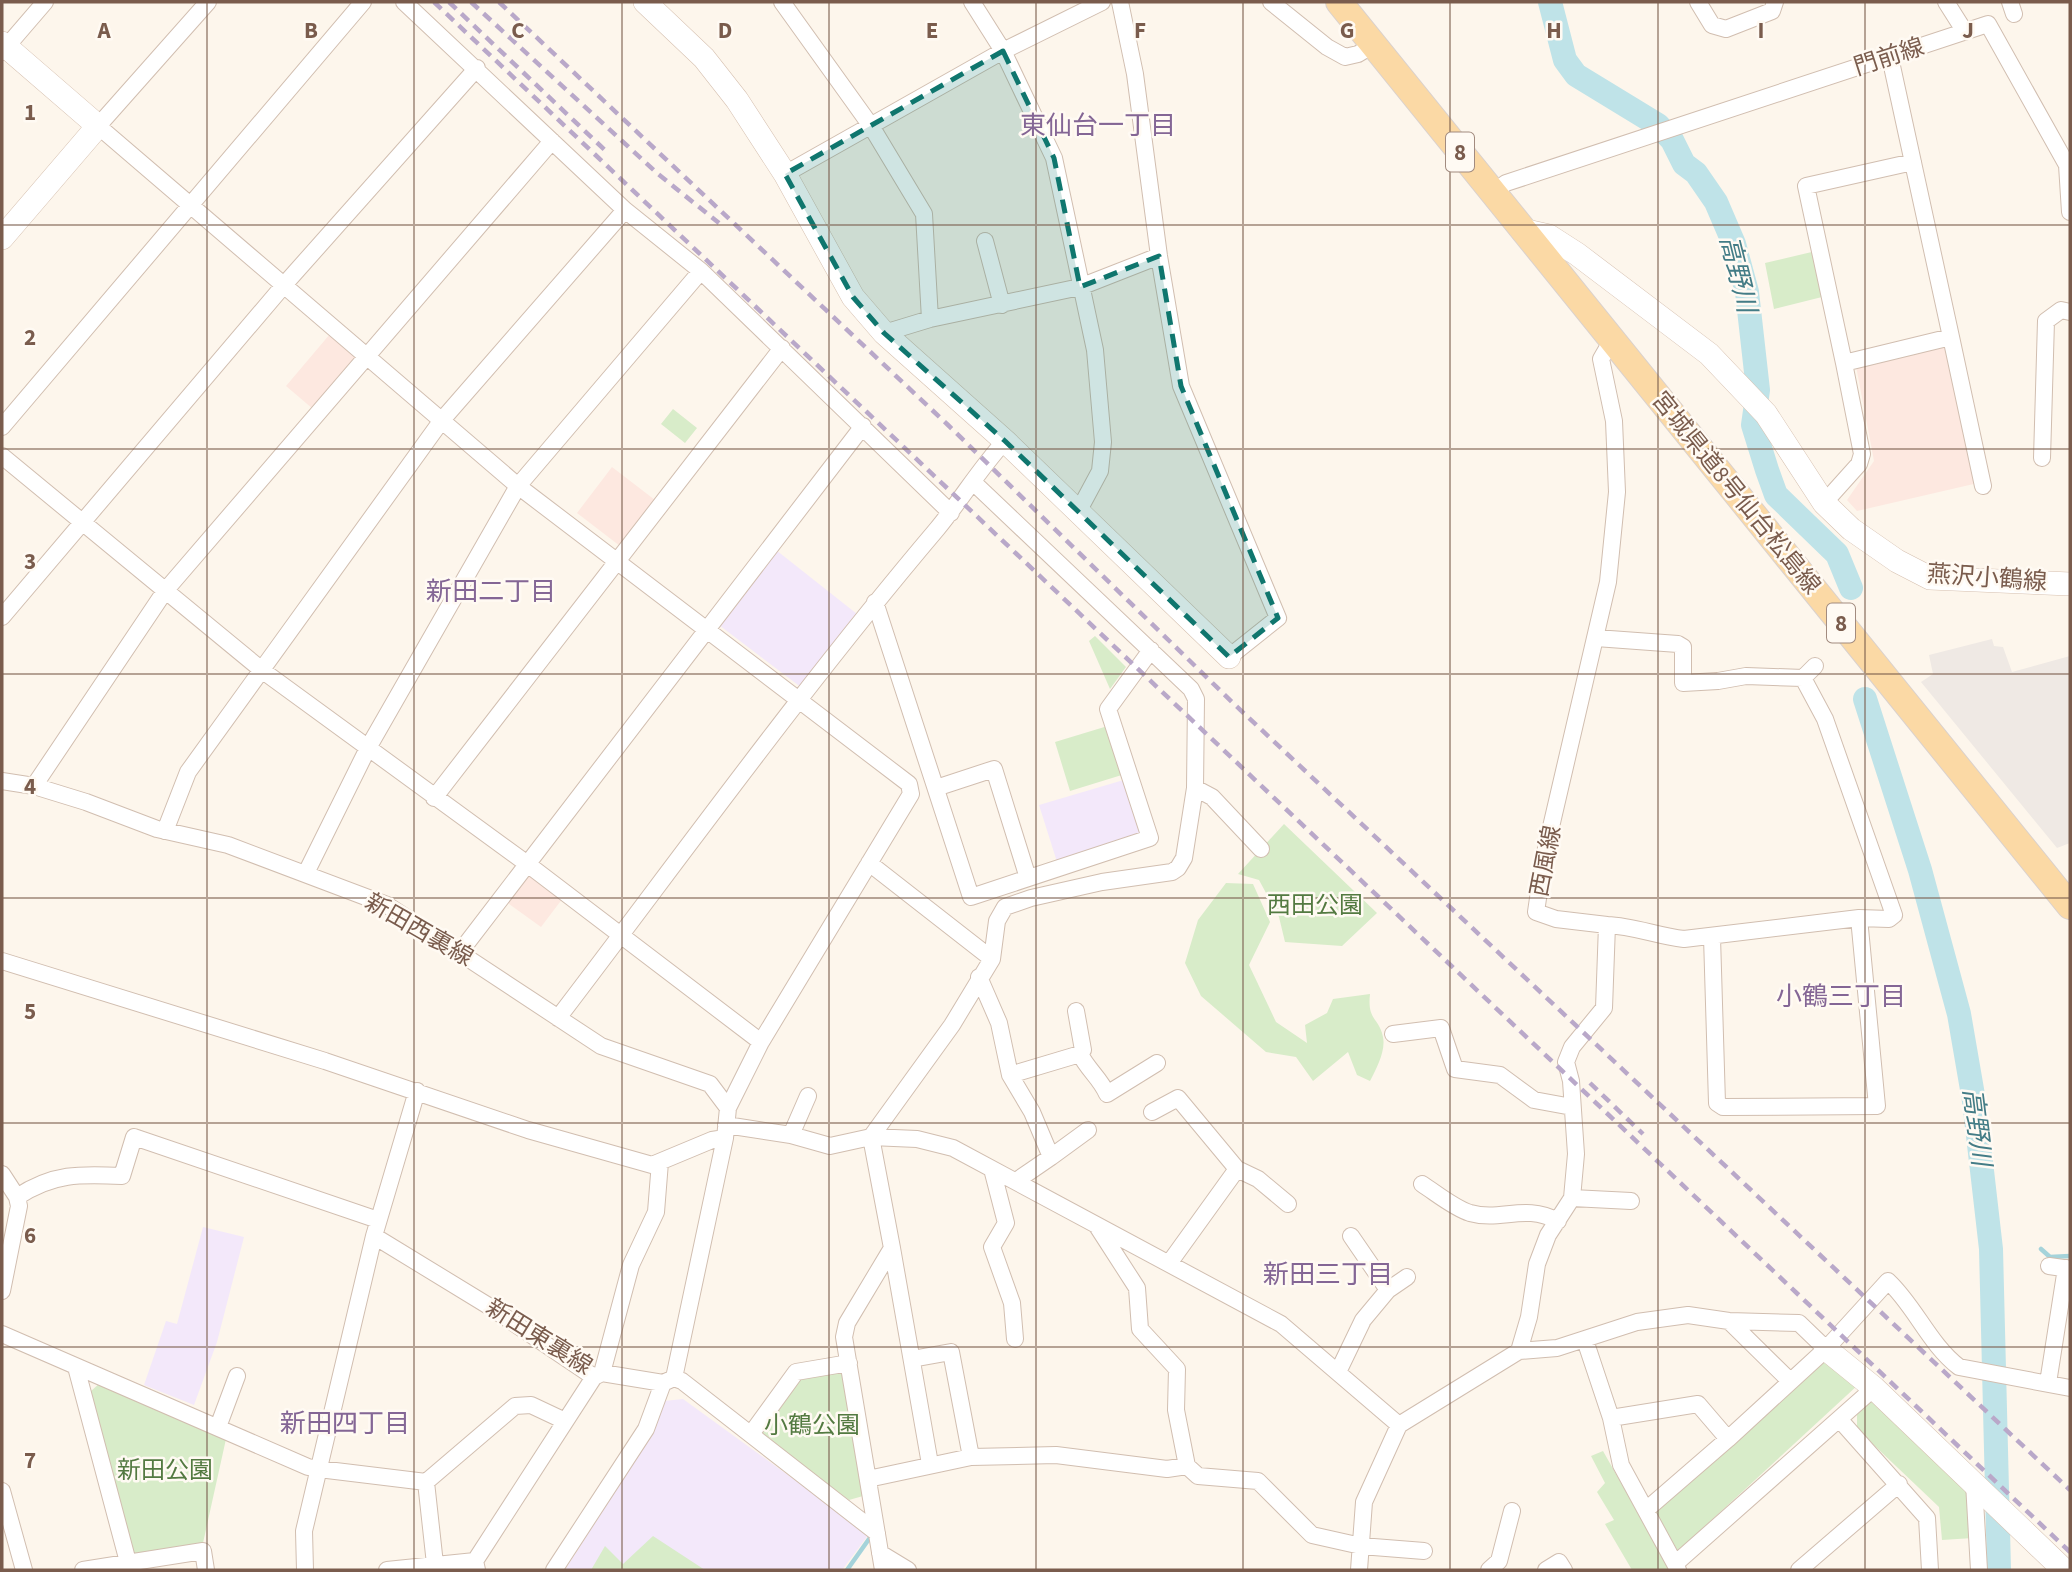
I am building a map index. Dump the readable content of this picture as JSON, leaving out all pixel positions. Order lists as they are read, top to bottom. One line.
{"streets":{"main road":["8","宮城県道8号仙台松島線"],"street":["門前線","燕沢小鶴線","西風線","新田西裏線","新田東裏線"]},"crossings":[["門前線","宮城県道8号仙台松島線"],["宮城県道8号仙台松島線","燕沢小鶴線"],["宮城県道8号仙台松島線","西風線"]],"districts":["東仙台一丁目","新田二丁目","小鶴三丁目","新田三丁目","新田四丁目"],"water":["高野川"],"parks":["西田公園","小鶴公園","新田公園"],"grid":{"columns":["A","B","C","D","E","F","G","H","I","J"],"rows":["1","2","3","4","5","6","7"]}}
